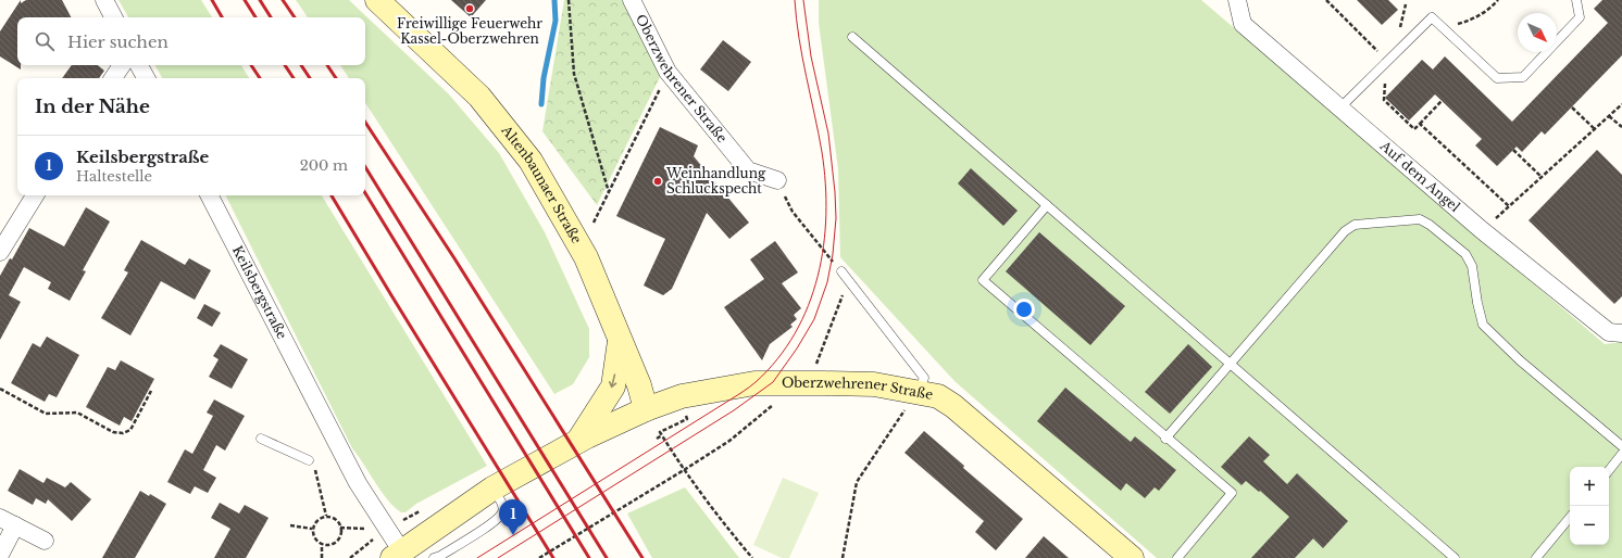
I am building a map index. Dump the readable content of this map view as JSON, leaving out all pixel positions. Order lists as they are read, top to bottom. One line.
{"streets":{"main road":["Oberzwehrener Straße","Altenbaunaer Straße"],"street":["Auf dem Angel","Keilsbergstraße"]},"places":["Freiwillige Feuerwehr Kassel-Oberzwehren","Weinhandlung Schluckspecht"],"north":"bottom right","page":{"search":"Hier suchen","heading":"In der Nähe","list":[{"mark":"1","name":"Keilsbergstraße","note":"Haltestelle","value":"200 m"}],"map_buttons":["+","−"],"pins":"1"}}
